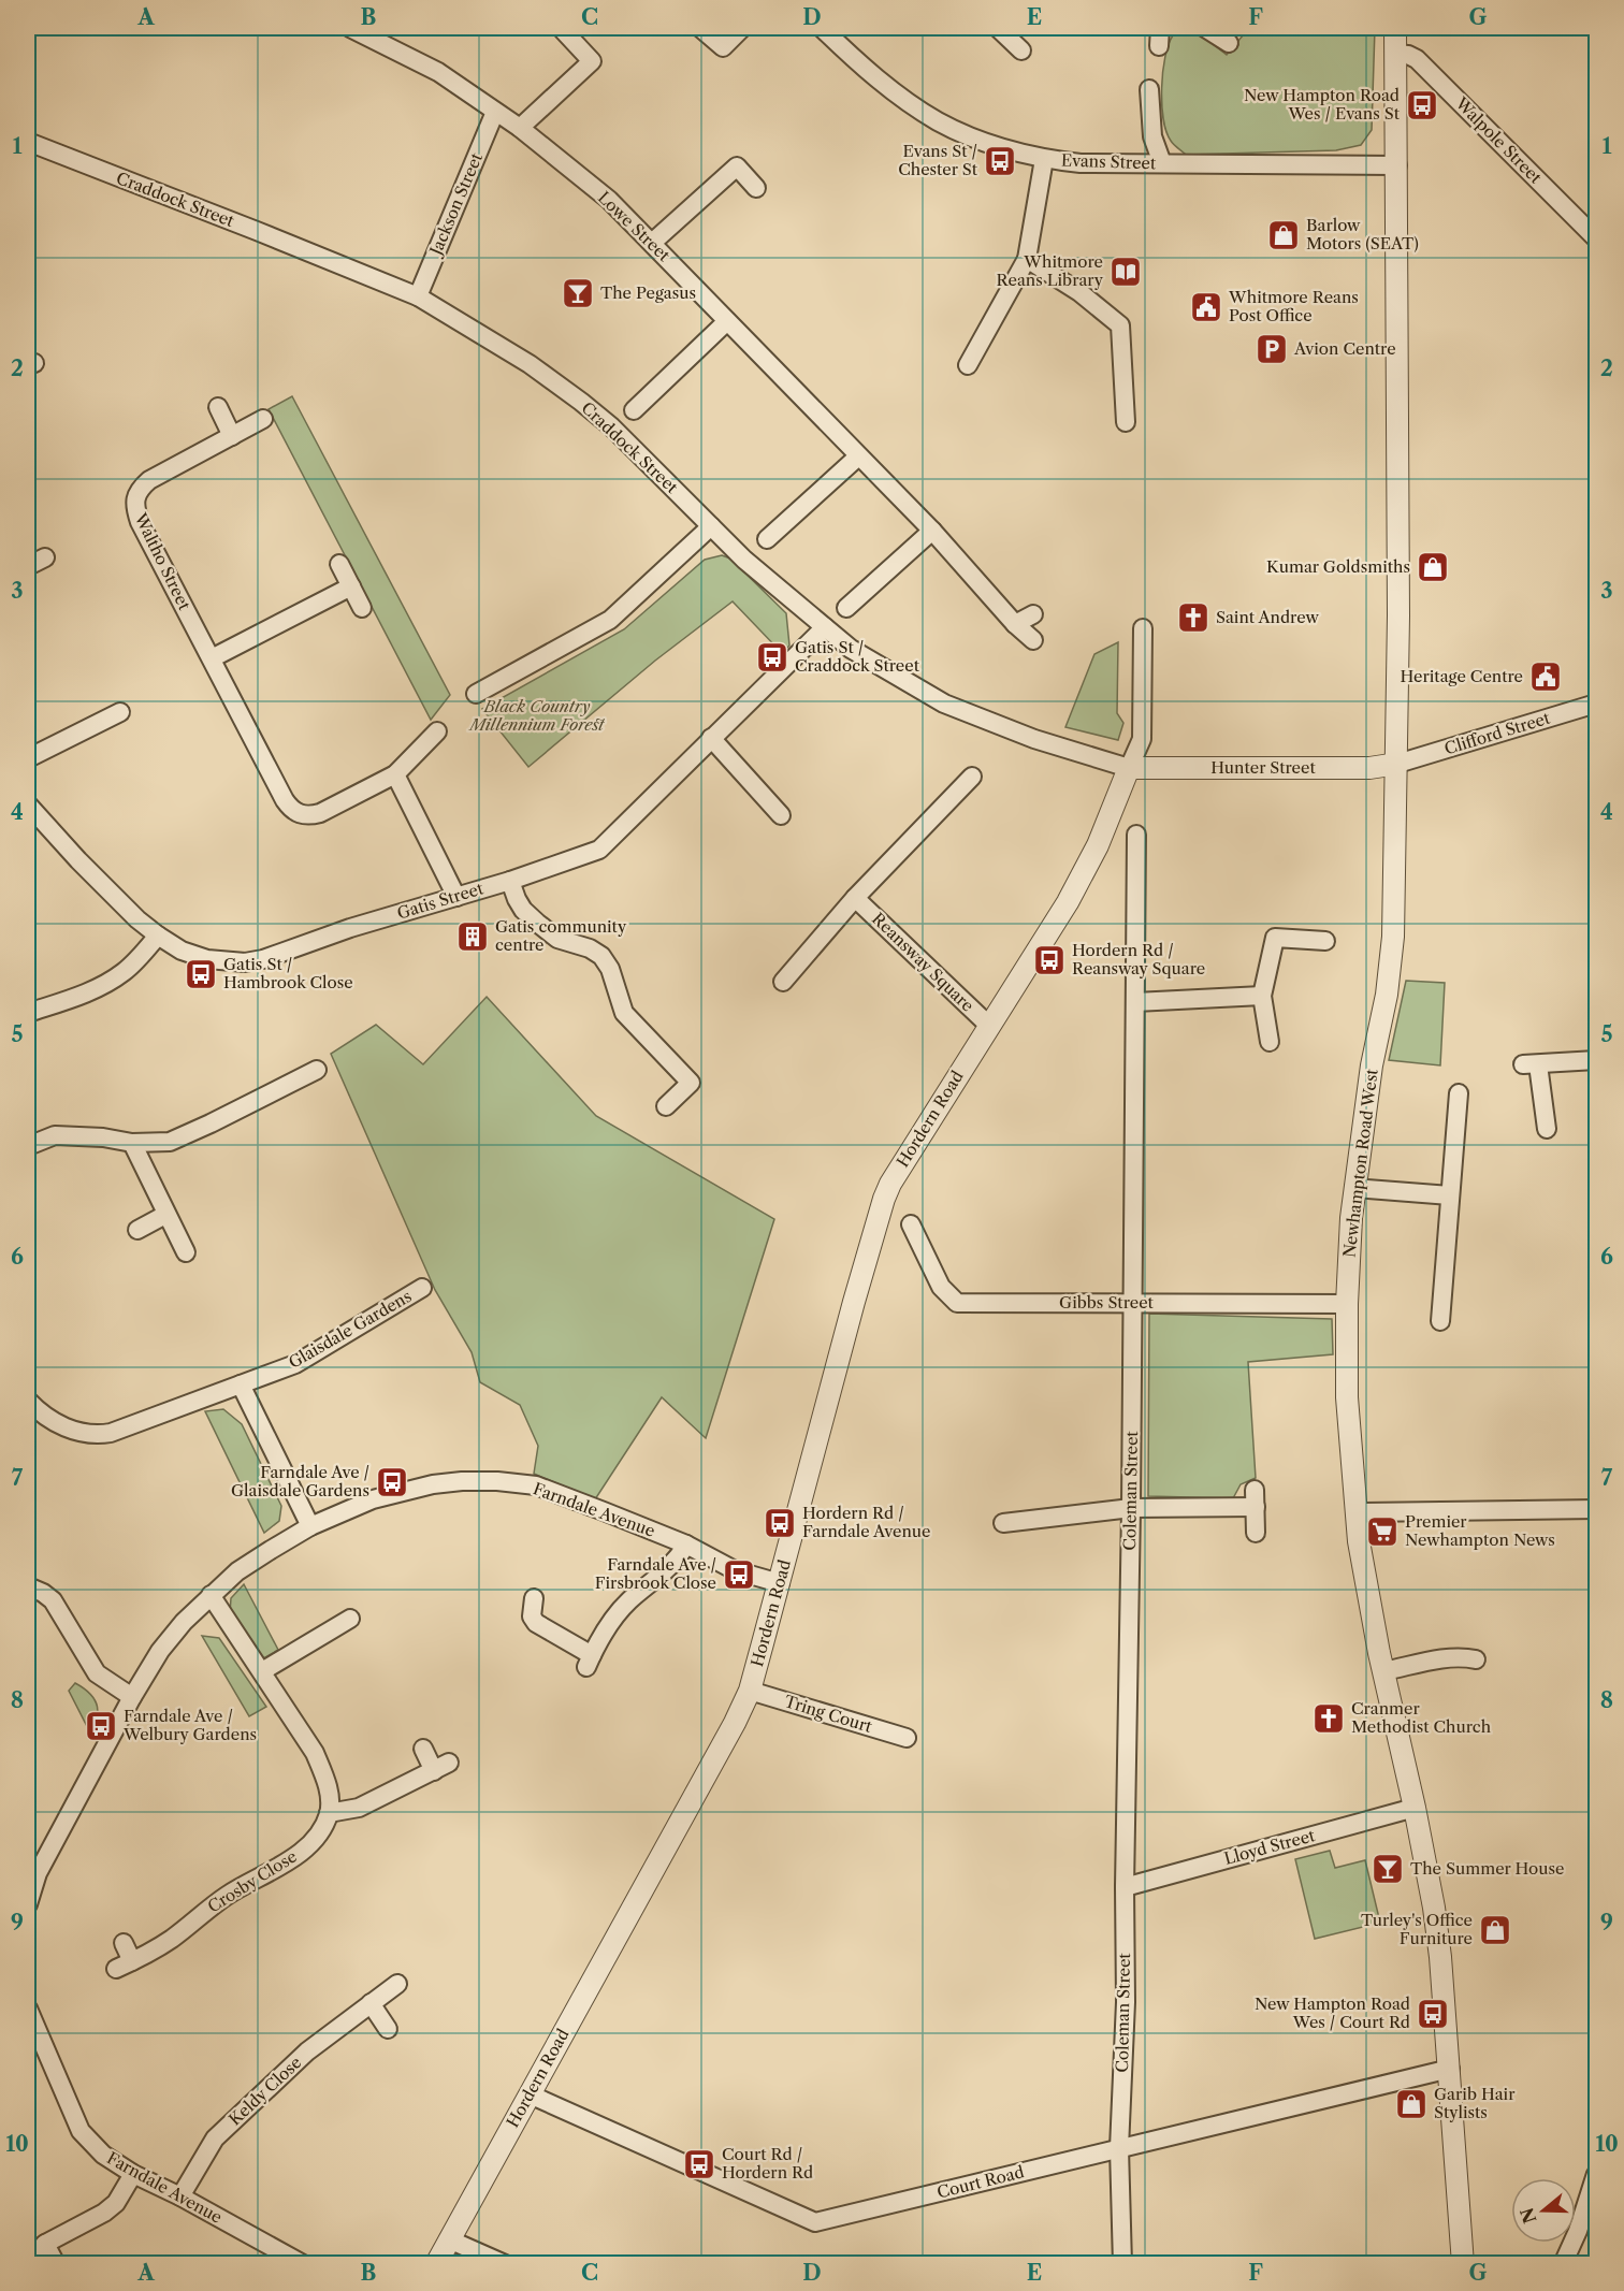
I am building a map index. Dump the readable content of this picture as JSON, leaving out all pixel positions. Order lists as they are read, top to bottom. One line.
{"streets":{"street":["Walpole Street","Evans Street","Craddock Street","Jackson Street","Lowe Street","Waltho Street","Clifford Street","Hunter Street","Gatis Street","Reansway Square","Hordern Road","Newhampton Road West","Gibbs Street","Glaisdale Gardens","Coleman Street","Farndale Avenue","Tring Court","Lloyd Street","Crosby Close","Keldy Close","Court Road"]},"crossings":[["Walpole Street","Newhampton Road West"],["Evans Street","Newhampton Road West"],["Craddock Street","Jackson Street"],["Craddock Street","Hunter Street"],["Craddock Street","Gatis Street"],["Craddock Street","Hordern Road"],["Jackson Street","Lowe Street"],["Clifford Street","Hunter Street"],["Clifford Street","Newhampton Road West"],["Hunter Street","Hordern Road"],["Hunter Street","Newhampton Road West"],["Reansway Square","Hordern Road"],["Hordern Road","Farndale Avenue"],["Hordern Road","Tring Court"],["Hordern Road","Court Road"],["Newhampton Road West","Gibbs Street"],["Newhampton Road West","Lloyd Street"],["Newhampton Road West","Court Road"],["Gibbs Street","Coleman Street"],["Coleman Street","Lloyd Street"],["Coleman Street","Court Road"],["Farndale Avenue","Keldy Close"]],"parks":["Black Country Millennium Forest"],"places":{"bus stop":["New Hampton Road Wes / Evans St","Evans St / Chester St","Gatis St / Craddock Street","Hordern Rd / Reansway Square","Gatis St / Hambrook Close","Farndale Ave / Glaisdale Gardens","Hordern Rd / Farndale Avenue","Farndale Ave / Firsbrook Close","Farndale Ave / Welbury Gardens","New Hampton Road Wes / Court Rd","Court Rd / Hordern Rd"],"shop":["Barlow Motors (SEAT)","Kumar Goldsmiths","Turley's Office Furniture","Garib Hair Stylists"],"library":["Whitmore Reans Library"],"bar":["The Pegasus","The Summer House"],"public building":["Whitmore Reans Post Office","Heritage Centre"],"parking":["Avion Centre"],"church":["Saint Andrew","Cranmer Methodist Church"],"building":["Gatis community centre"],"supermarket":["Premier Newhampton News"]},"north":"left","grid":{"columns":["A","B","C","D","E","F","G"],"rows":["1","2","3","4","5","6","7","8","9","10"]}}
